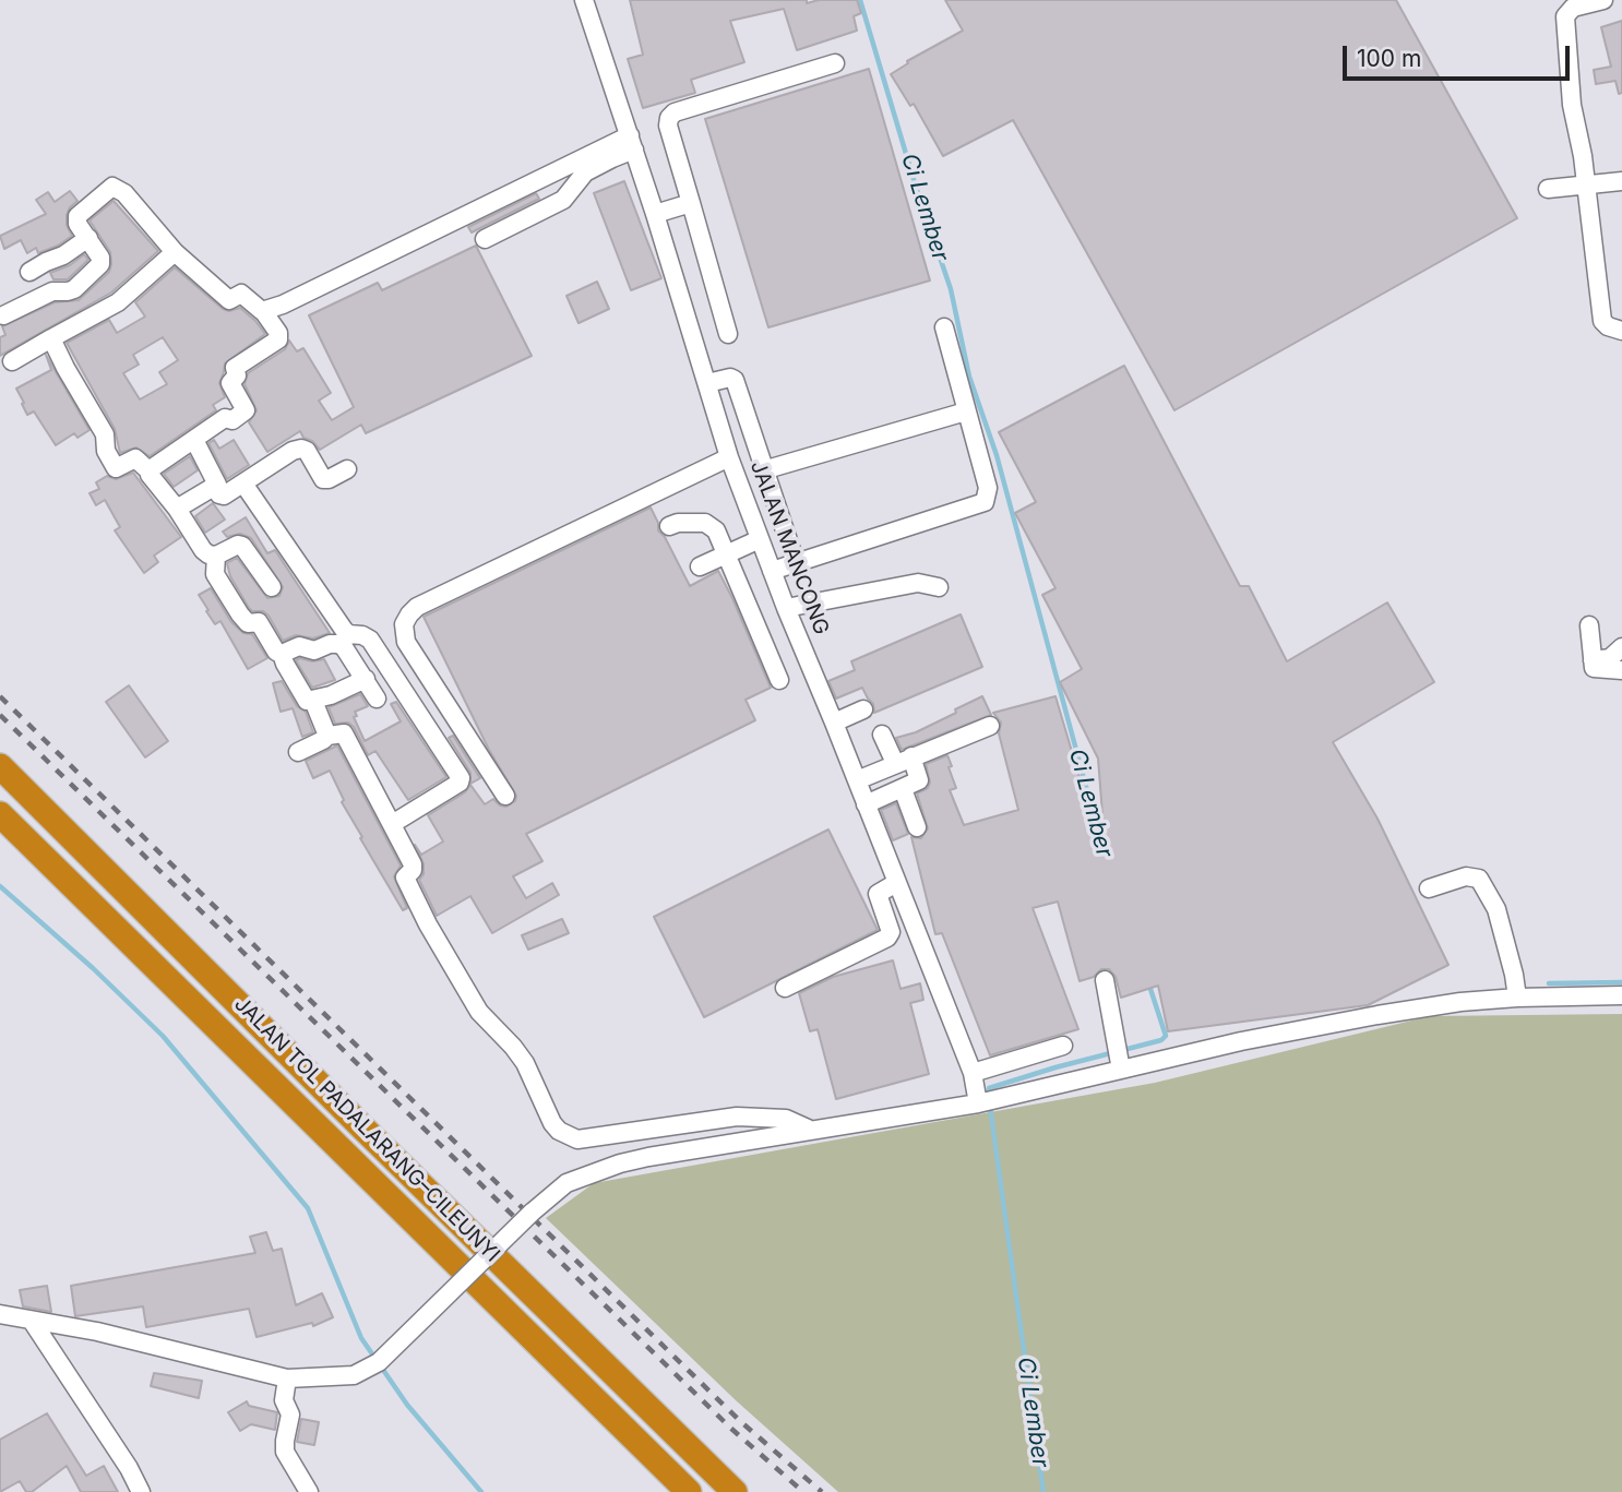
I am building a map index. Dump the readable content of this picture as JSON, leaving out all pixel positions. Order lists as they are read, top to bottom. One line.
{"streets":{"highway":["JALAN TOL PADALARANG–CILEUNYI"],"street":["JALAN MANCONG"]},"water":["Ci Lember"],"scale_bar":"100 m"}
